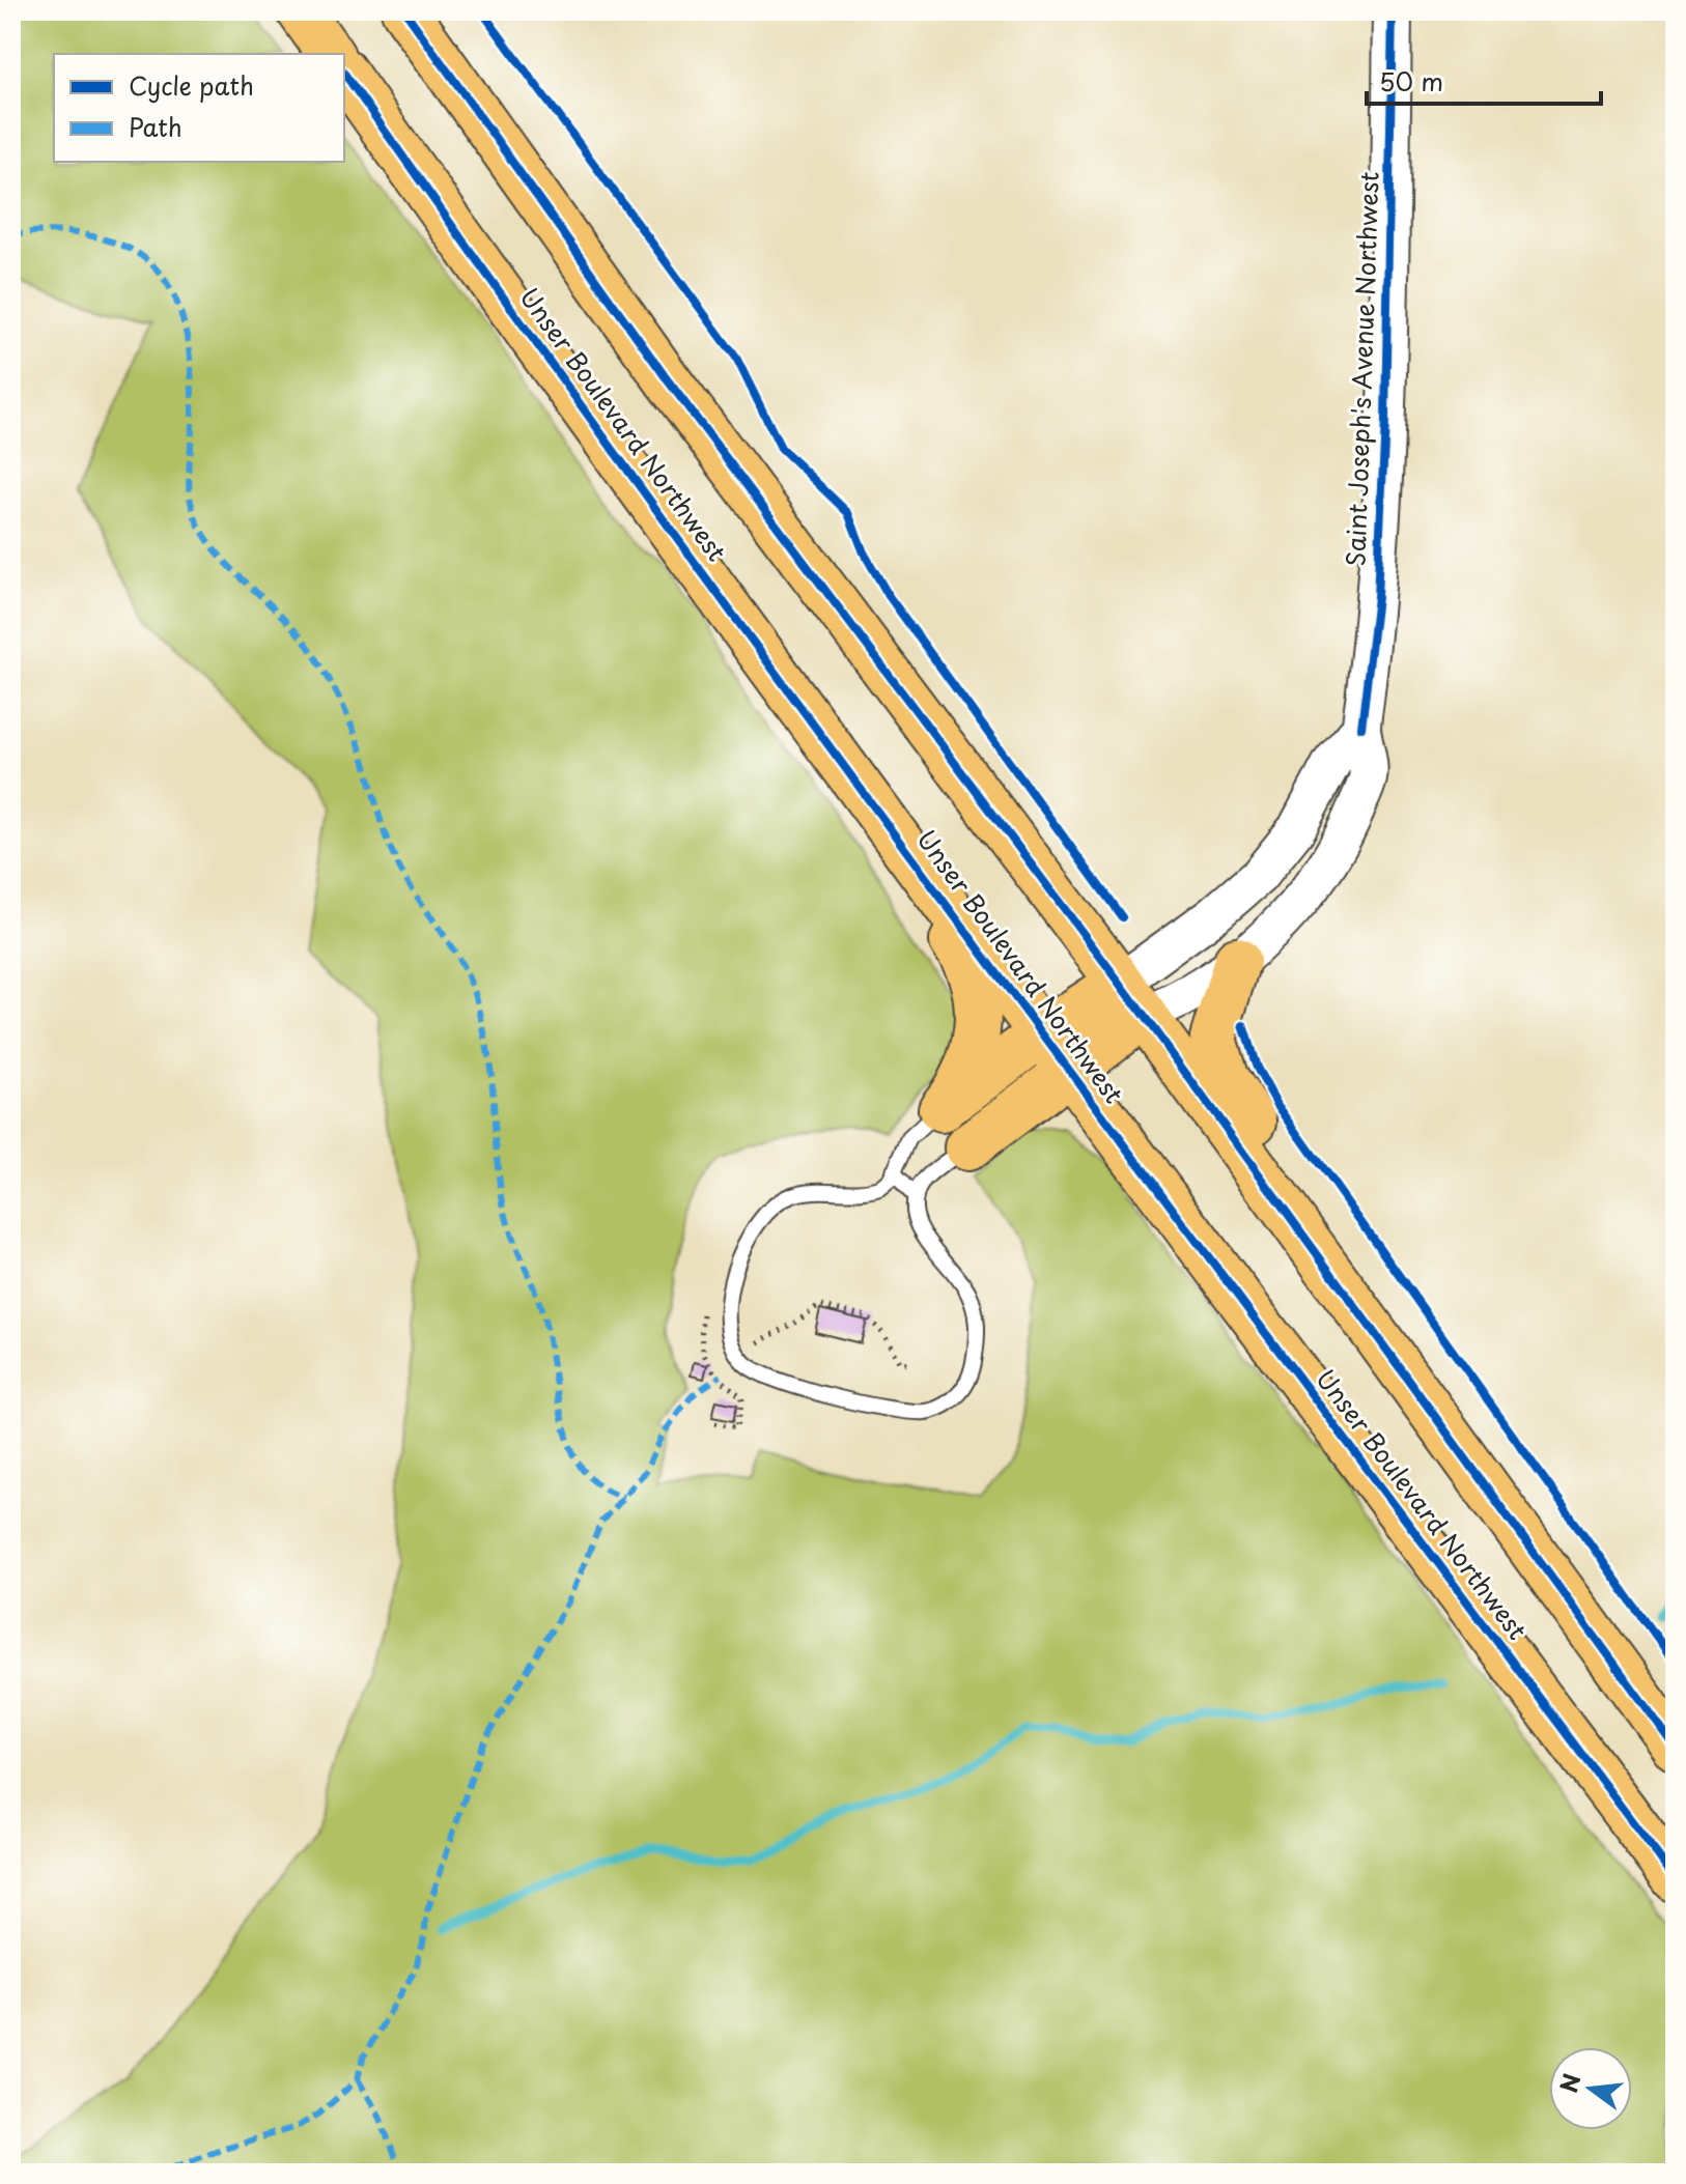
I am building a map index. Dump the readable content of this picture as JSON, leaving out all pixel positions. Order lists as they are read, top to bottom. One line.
{"streets":{"main road":["Unser Boulevard Northwest"],"street":["Saint Joseph's Avenue Northwest"]},"legend":["Cycle path","Path"],"scale_bar":"50 m","north":"left"}
